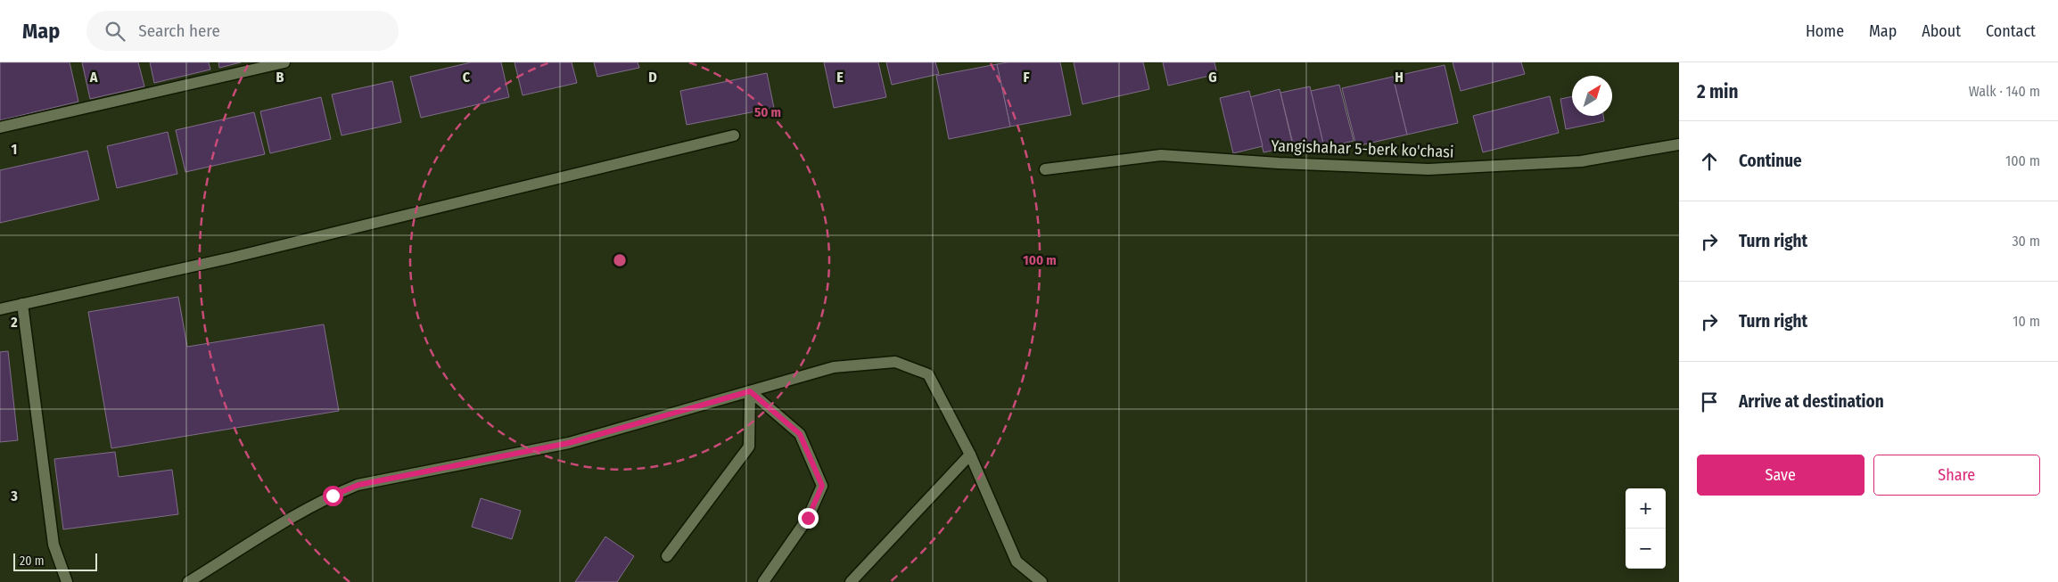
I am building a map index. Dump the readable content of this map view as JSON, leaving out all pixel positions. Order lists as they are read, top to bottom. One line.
{"streets":{"street":["Yangishahar 5-berk ko'chasi"]},"scale_bar":"20 m","north":"top right","page":{"header":"Map","search":"Search here","nav":["Home","Map","About","Contact"],"heading":["2 min","Walk · 140 m"],"list":[["Continue","100 m"],["Turn right","30 m"],["Turn right","10 m"],"Arrive at destination"],"buttons":["Save","Share"],"map_buttons":["+","−"],"scale":"20 m"},"grid":{"columns":["A","B","C","D","E","F","G","H"],"rows":["1","2","3"]},"rings":["50 m","100 m"]}
